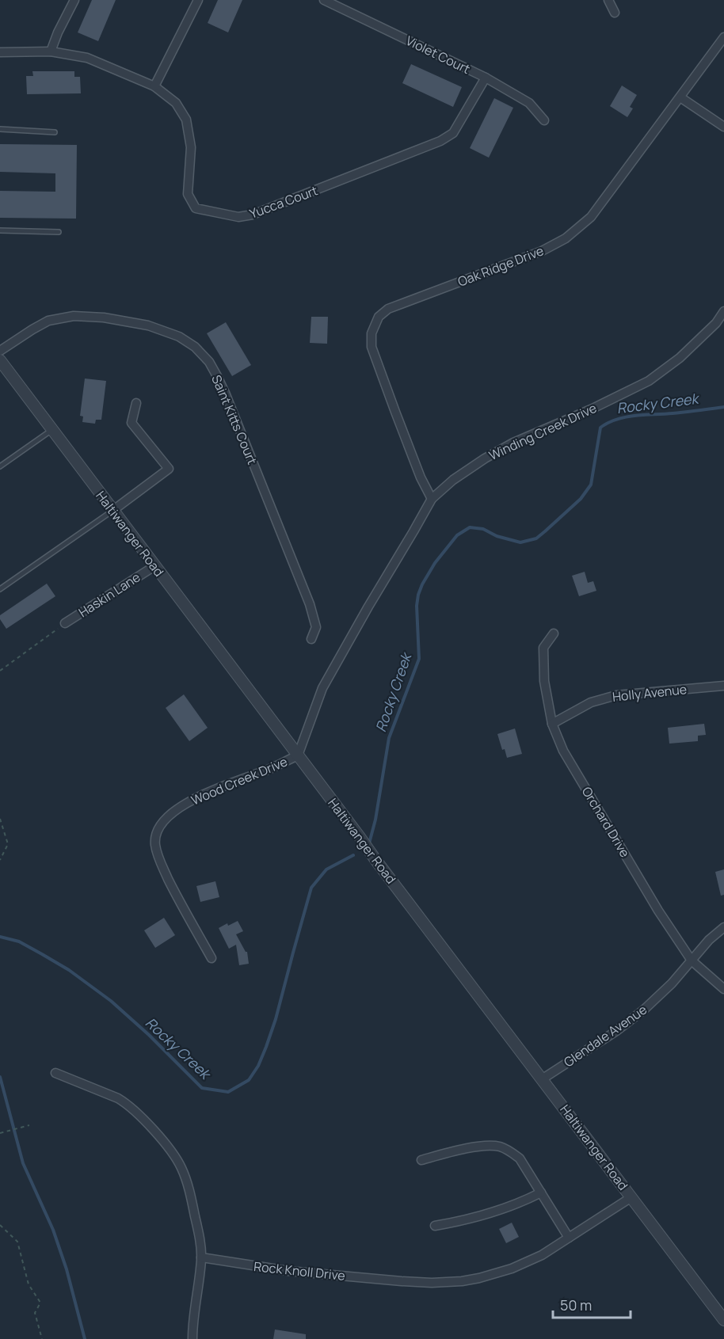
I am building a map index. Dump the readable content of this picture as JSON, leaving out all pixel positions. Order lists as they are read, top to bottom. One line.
{"streets":{"street":["Violet Court","Yucca Court","Oak Ridge Drive","Saint Kitts Court","Winding Creek Drive","Haltiwanger Road","Haskin Lane","Holly Avenue","Wood Creek Drive","Orchard Drive","Glendale Avenue","Rock Knoll Drive"]},"crossings":[["Violet Court","Yucca Court"],["Oak Ridge Drive","Winding Creek Drive"],["Winding Creek Drive","Haltiwanger Road"],["Winding Creek Drive","Wood Creek Drive"],["Haltiwanger Road","Haskin Lane"],["Haltiwanger Road","Wood Creek Drive"],["Haltiwanger Road","Glendale Avenue"],["Haltiwanger Road","Rock Knoll Drive"],["Holly Avenue","Orchard Drive"],["Orchard Drive","Glendale Avenue"]],"water":["Rocky Creek"],"scale_bar":"50 m"}
